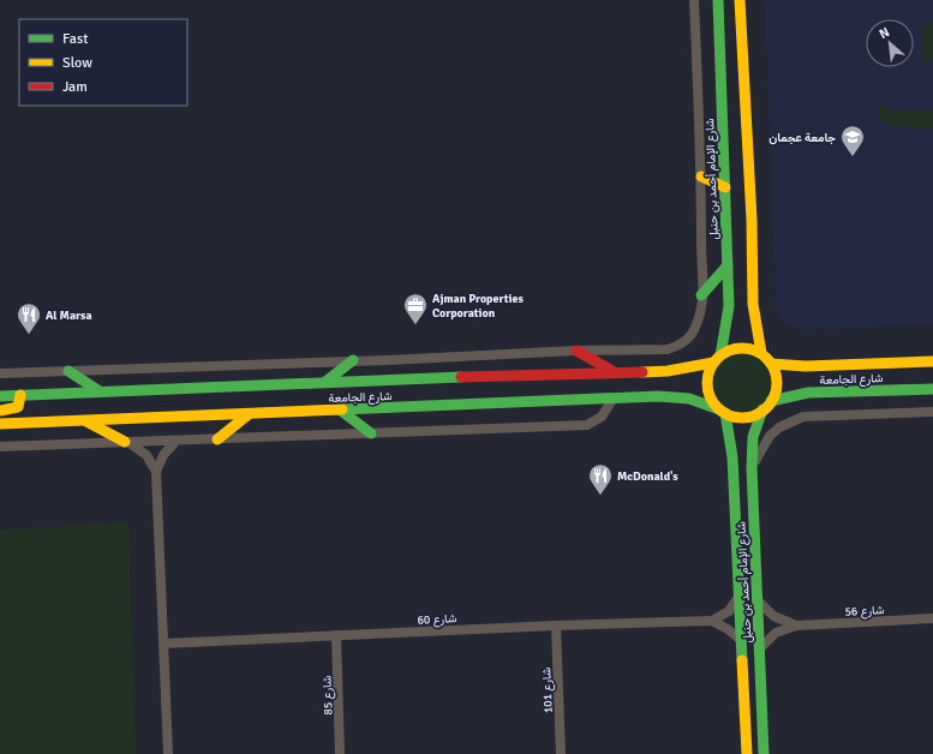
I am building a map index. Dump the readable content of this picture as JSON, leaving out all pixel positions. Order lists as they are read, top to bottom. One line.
{"streets":{"main road":["شارع الإمام أحمد بن حنبل","شارع الجامعة"],"street":["شارع 56","شارع 60","شارع 101","شارع 85"]},"crossings":[["شارع الإمام أحمد بن حنبل","شارع الجامعة"],["شارع الإمام أحمد بن حنبل","شارع 56"],["شارع 60","شارع 101"],["شارع 60","شارع 85"]],"places":{"school or university":["جامعة عجمان"],"office":["Ajman Properties Corporation"],"restaurant":["Al Marsa","McDonald's"]},"legend":["Fast","Slow","Jam"],"north":"top left"}
